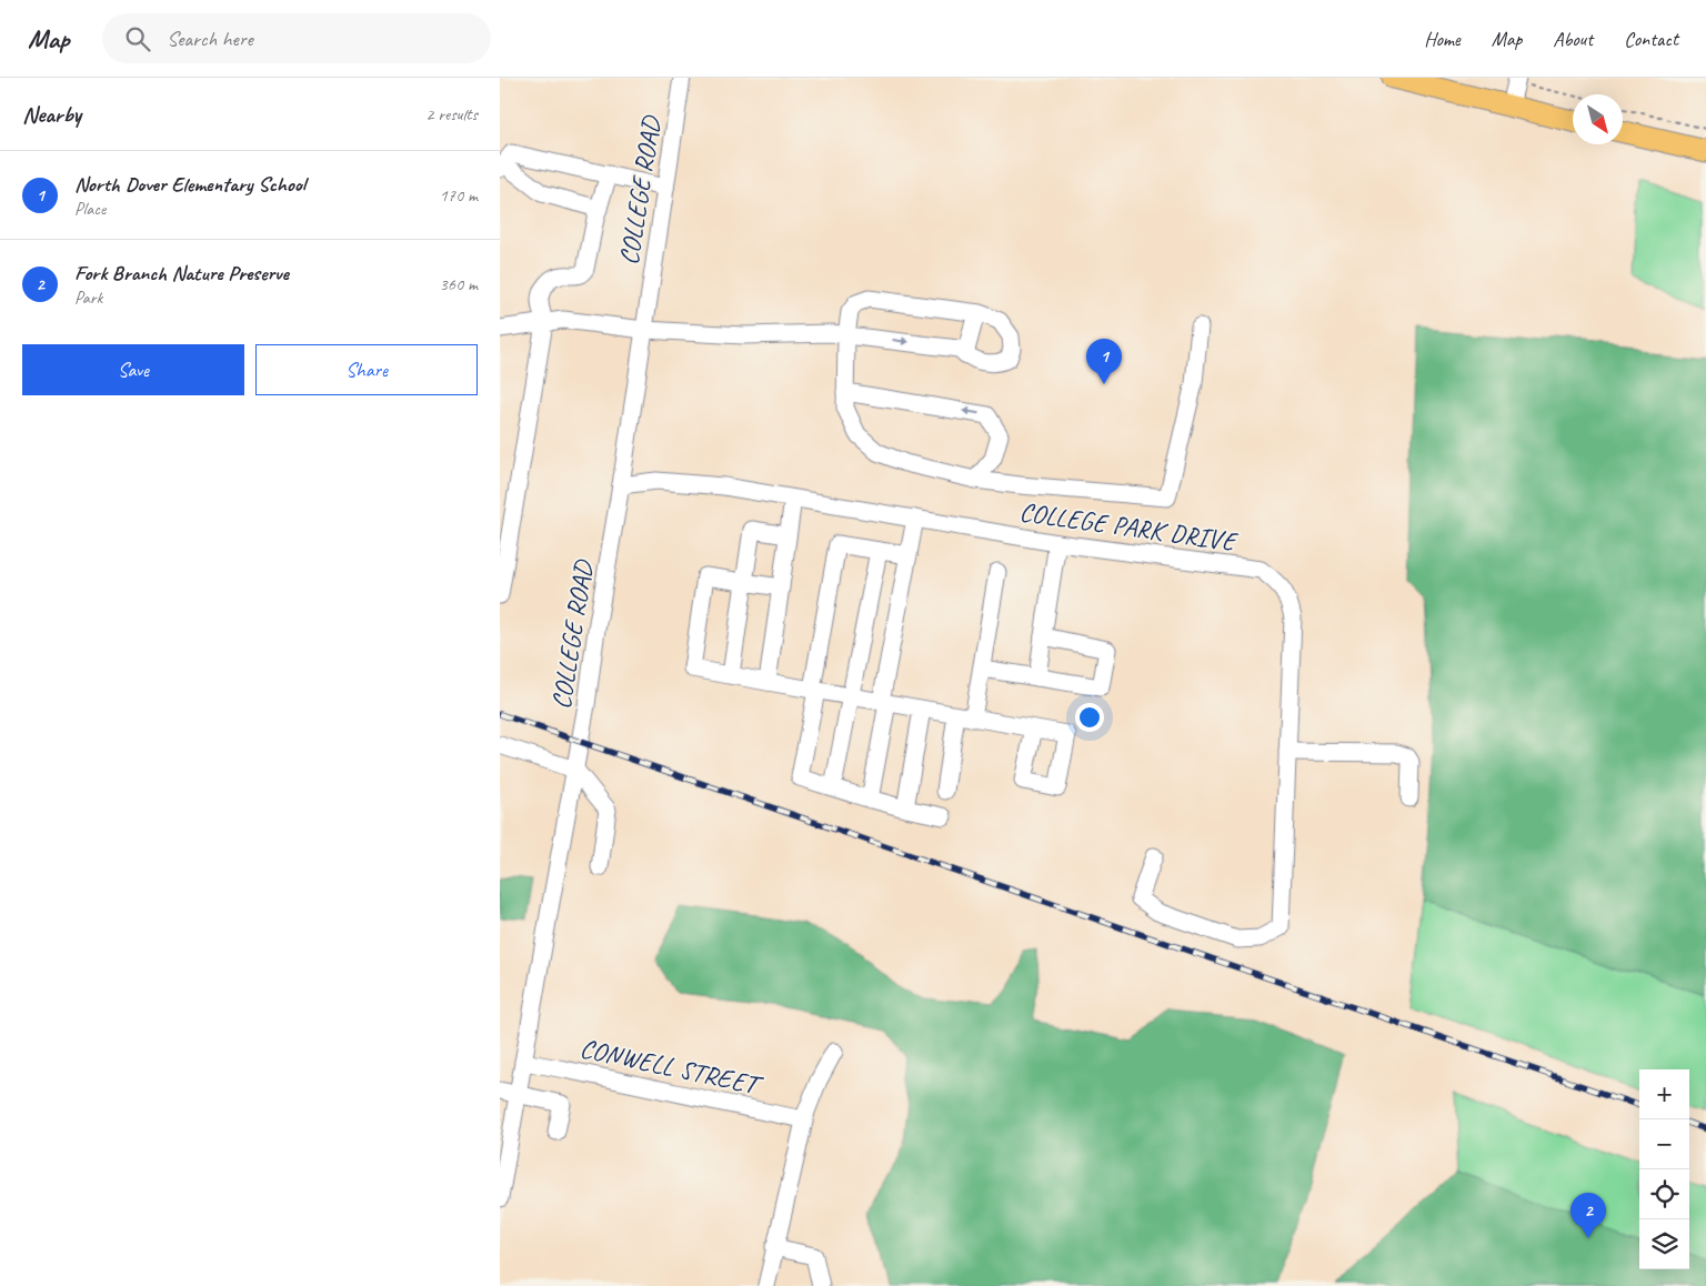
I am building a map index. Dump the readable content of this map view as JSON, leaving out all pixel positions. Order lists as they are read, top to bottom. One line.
{"streets":{"street":["COLLEGE ROAD","COLLEGE PARK DRIVE","CONWELL STREET"]},"crossings":[["COLLEGE ROAD","COLLEGE PARK DRIVE"],["COLLEGE ROAD","CONWELL STREET"]],"north":"bottom right","page":{"header":"Map","search":"Search here","nav":["Home","Map","About","Contact"],"heading":["Nearby","2 results"],"list":[{"mark":"1","name":"North Dover Elementary School","note":"Place","value":"170 m"},{"mark":"2","name":"Fork Branch Nature Preserve","note":"Park","value":"360 m"}],"buttons":["Save","Share"],"pins":["1","2"],"map_buttons":["+","−"]}}
